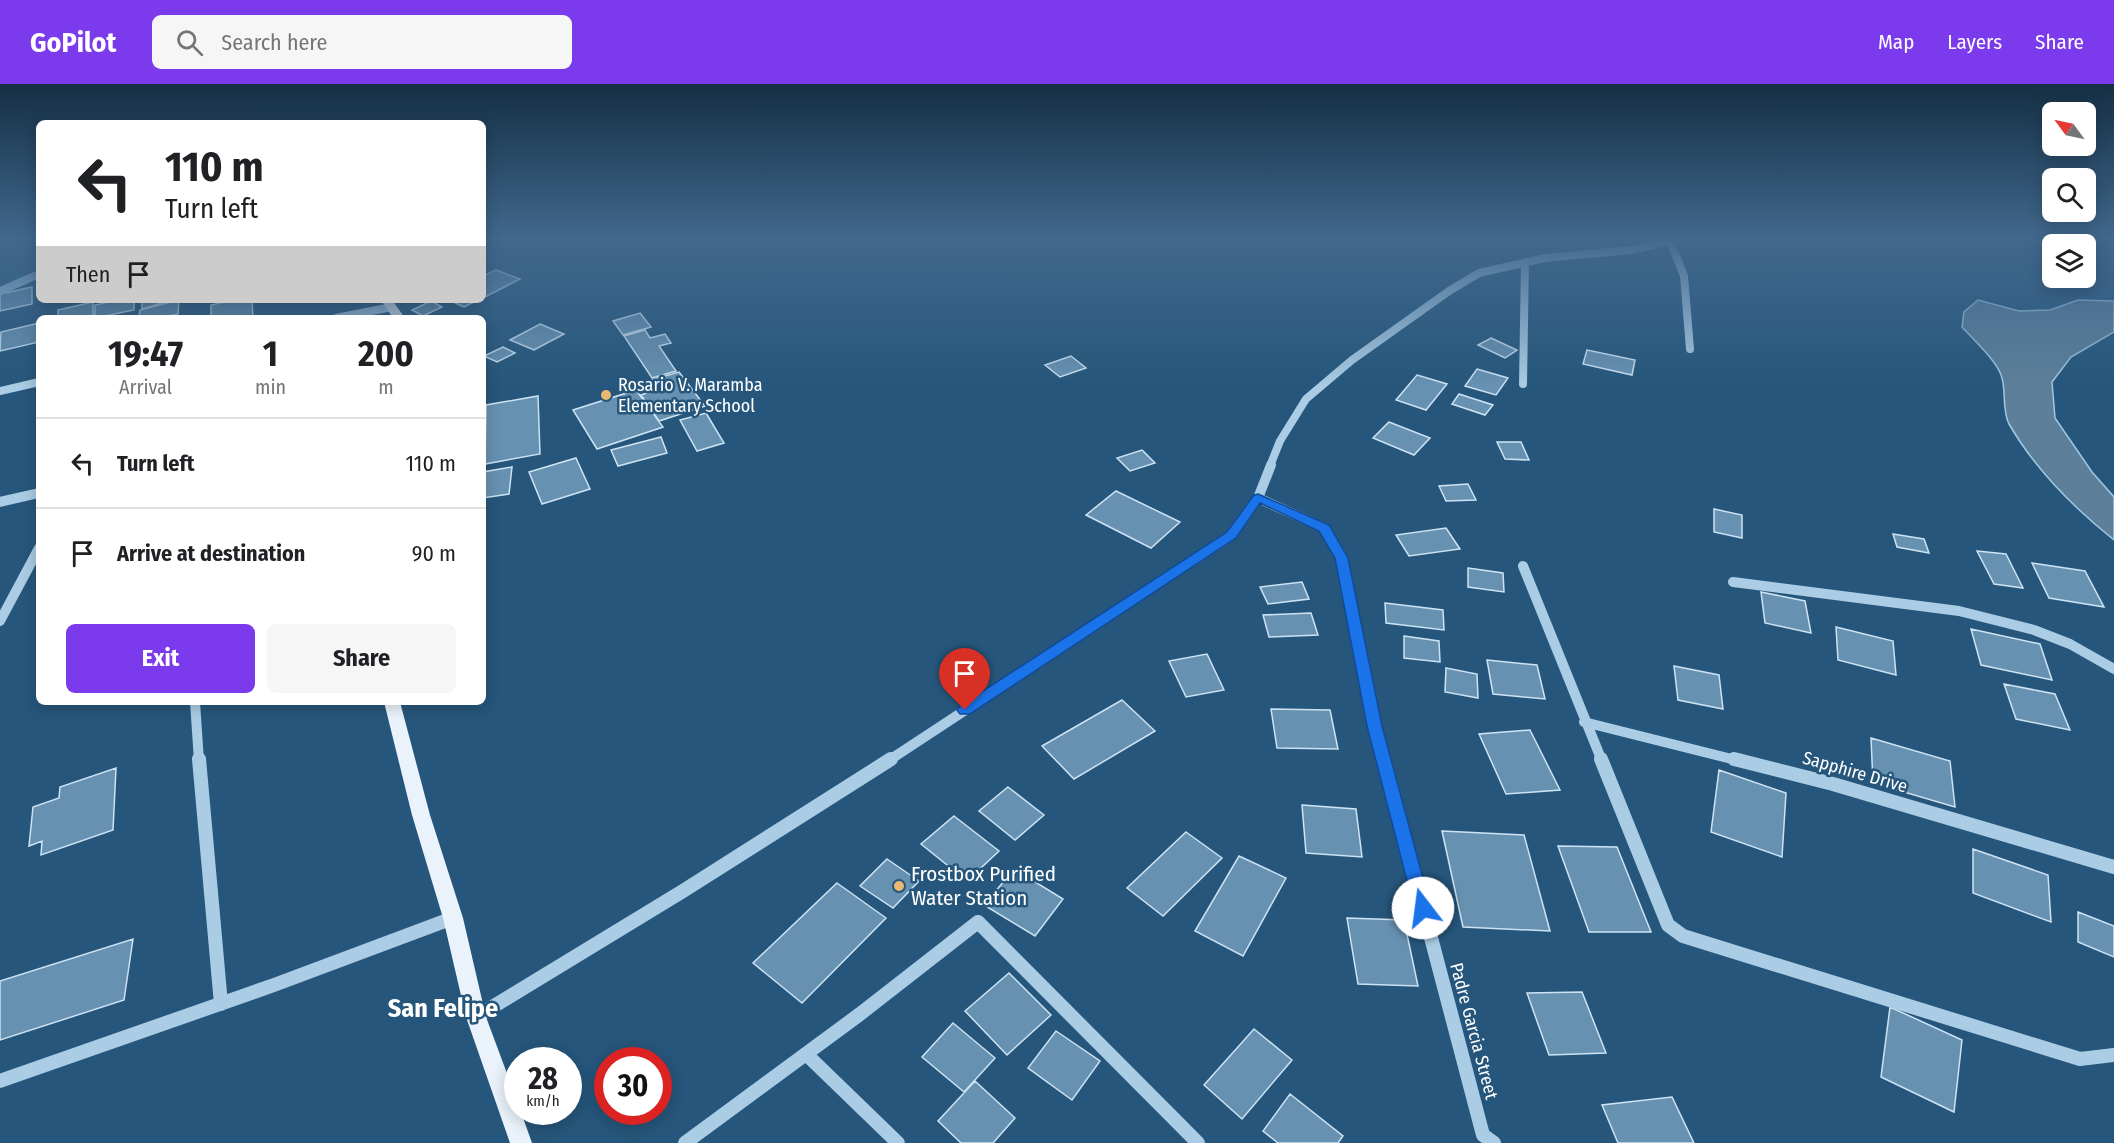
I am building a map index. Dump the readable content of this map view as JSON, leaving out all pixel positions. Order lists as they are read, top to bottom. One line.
{"streets":{"street":["Sapphire Drive","Padre Garcia Street"]},"districts":["San Felipe"],"places":["Rosario V. Maramba Elementary School","Frostbox Purified Water Station"],"north":"top left","page":{"header":"GoPilot","search":"Search here","nav":["Map","Layers","Share"],"turn":["110 m","Turn left"],"then":"Then","eta":["19:47","Arrival","1","min","200","m"],"list":[{"name":"Turn left","value":"110 m"},{"name":"Arrive at destination","value":"90 m"}],"buttons":["Exit","Share"],"speed":"28 km/h","limit":"30"}}
